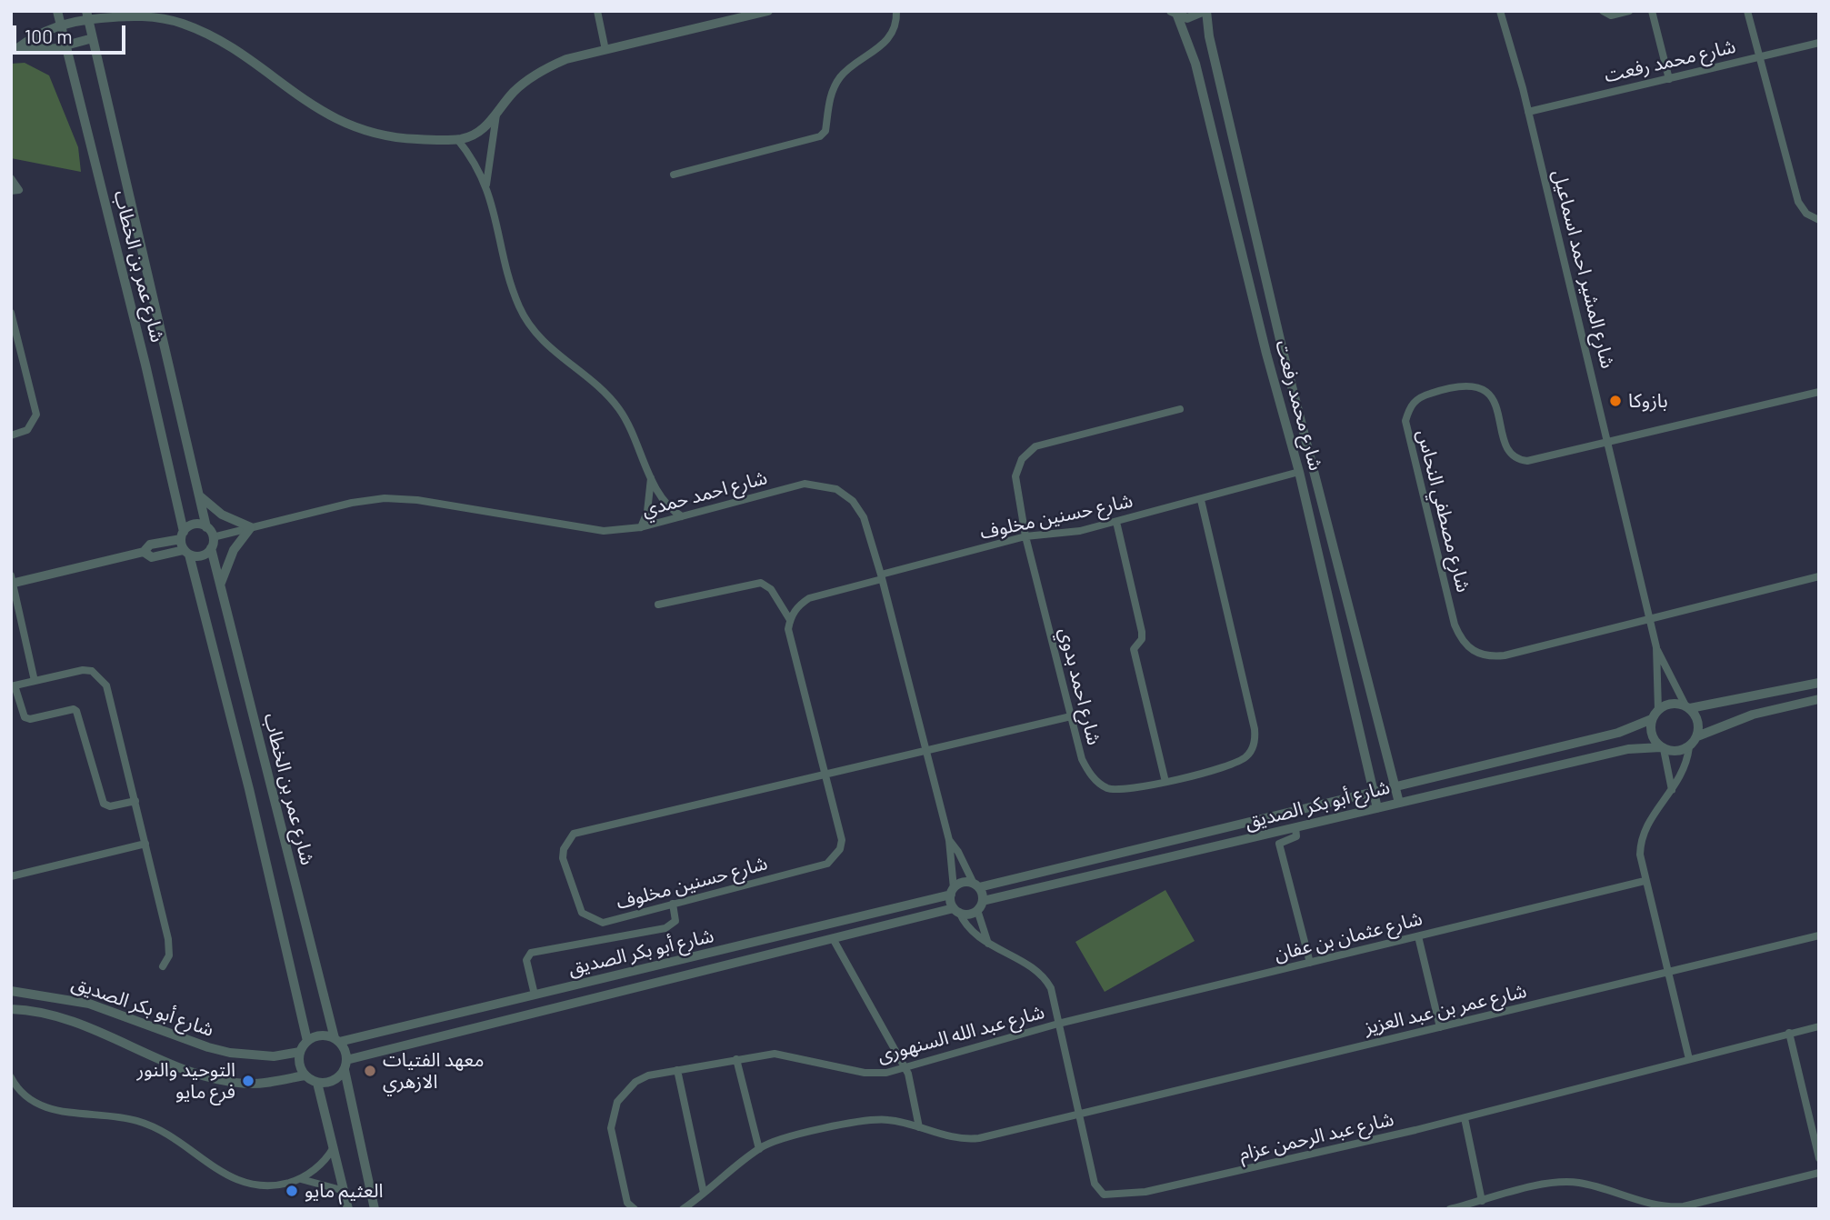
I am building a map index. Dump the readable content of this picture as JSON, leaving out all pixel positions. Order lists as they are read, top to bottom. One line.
{"streets":{"street":["شارع محمد رفعت","شارع عمر بن الخطاب","شارع المشير احمد اسماعيل","شارع احمد حمدي","شارع مصطفي النحاس","شارع حسنين مخلوف","شارع احمد بدوي","شارع أبو بكر الصديق","شارع عثمان بن عفان","شارع عمر بن عبد العزيز","شارع عبد الله السنهورى","شارع عبد الرحمن عزام"]},"crossings":[["شارع محمد رفعت","شارع المشير احمد اسماعيل"],["شارع محمد رفعت","شارع حسنين مخلوف"],["شارع محمد رفعت","شارع أبو بكر الصديق"],["شارع عمر بن الخطاب","شارع احمد حمدي"],["شارع عمر بن الخطاب","شارع أبو بكر الصديق"],["شارع المشير احمد اسماعيل","شارع مصطفي النحاس"],["شارع المشير احمد اسماعيل","شارع أبو بكر الصديق"],["شارع احمد حمدي","شارع حسنين مخلوف"],["شارع احمد حمدي","شارع أبو بكر الصديق"],["شارع احمد حمدي","شارع عبد الرحمن عزام"],["شارع حسنين مخلوف","شارع احمد بدوي"],["شارع أبو بكر الصديق","شارع عبد الرحمن عزام"],["شارع عثمان بن عفان","شارع عبد الله السنهورى"],["شارع عثمان بن عفان","شارع عبد الرحمن عزام"],["شارع عمر بن عبد العزيز","شارع عبد الرحمن عزام"],["شارع عبد الله السنهورى","شارع عبد الرحمن عزام"]],"places":["بازوكا","معهد الفتيات الازهري","التوحيد والنور فرع مايو","العثيم مايو"],"scale_bar":"100 m"}
